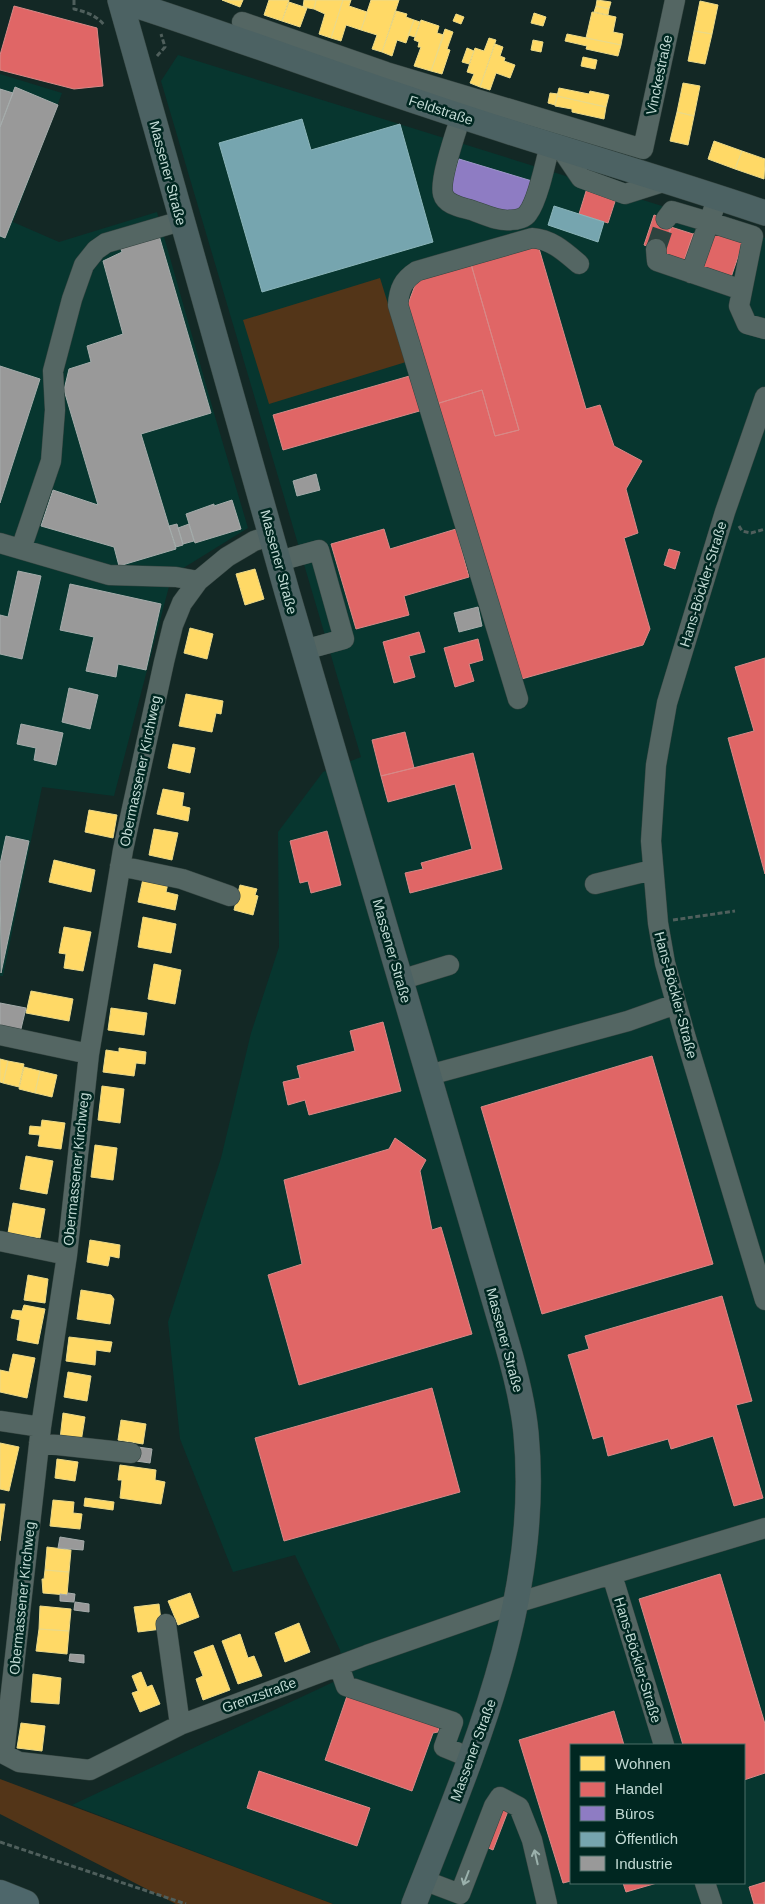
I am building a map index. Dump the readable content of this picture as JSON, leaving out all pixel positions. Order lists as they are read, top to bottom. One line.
{"streets":{"main road":["Feldstraße","Massener Straße"],"street":["Vinckestraße","Hans-Böckler-Straße","Obermassener Kirchweg","Grenzstraße"]},"crossings":[["Vinckestraße","Feldstraße"],["Feldstraße","Massener Straße"],["Massener Straße","Obermassener Kirchweg"],["Massener Straße","Grenzstraße"],["Obermassener Kirchweg","Grenzstraße"]],"legend":["Wohnen","Handel","Büros","Öffentlich","Industrie"]}
